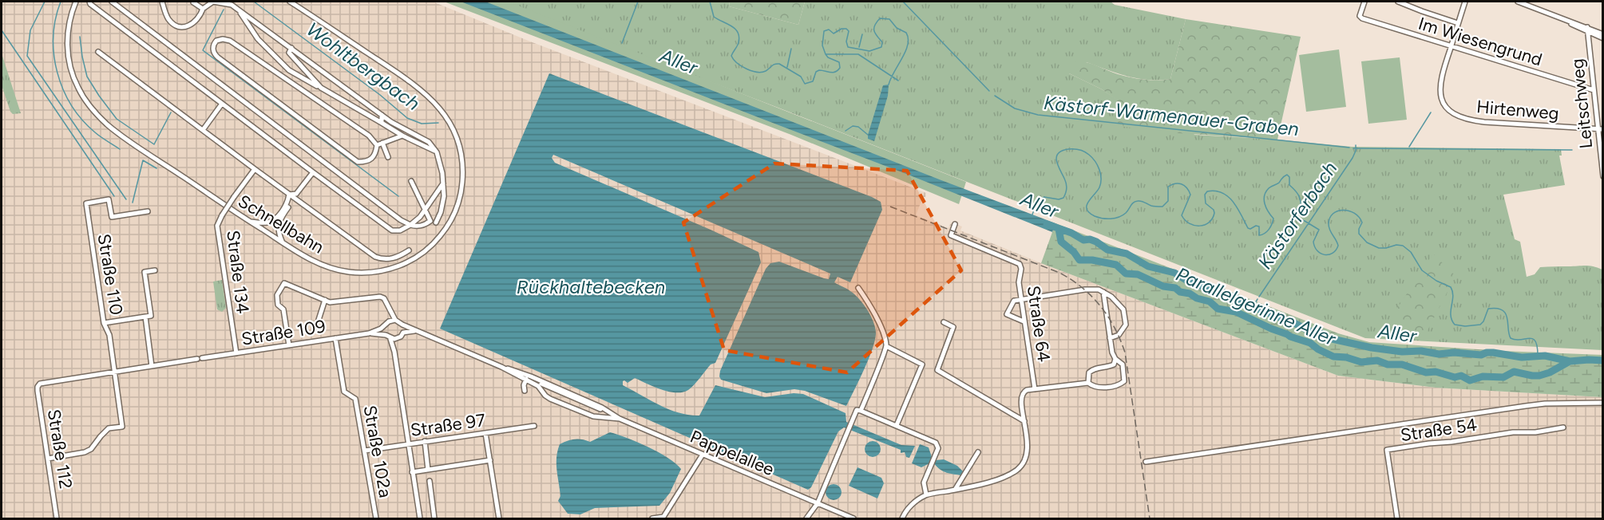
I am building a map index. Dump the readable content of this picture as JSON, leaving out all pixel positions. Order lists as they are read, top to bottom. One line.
{"streets":{"street":["Im Wiesengrund","Leitschweg","Hirtenweg","Schnellbahn","Straße 134","Straße 110","Straße 64","Straße 109","Straße 97","Straße 54","Straße 112","Straße 102a","Pappelallee"]},"crossings":[["Im Wiesengrund","Leitschweg"],["Im Wiesengrund","Hirtenweg"],["Leitschweg","Hirtenweg"],["Straße 134","Straße 109"],["Straße 110","Straße 109"],["Straße 110","Straße 112"],["Straße 109","Straße 112"],["Straße 109","Straße 102a"],["Straße 97","Straße 102a"]],"water":["Aller","Wohltbergbach","Kästorf-Warmenauer-Graben","Kästorferbach","Rückhaltebecken","Parallelgerinne Aller"]}
